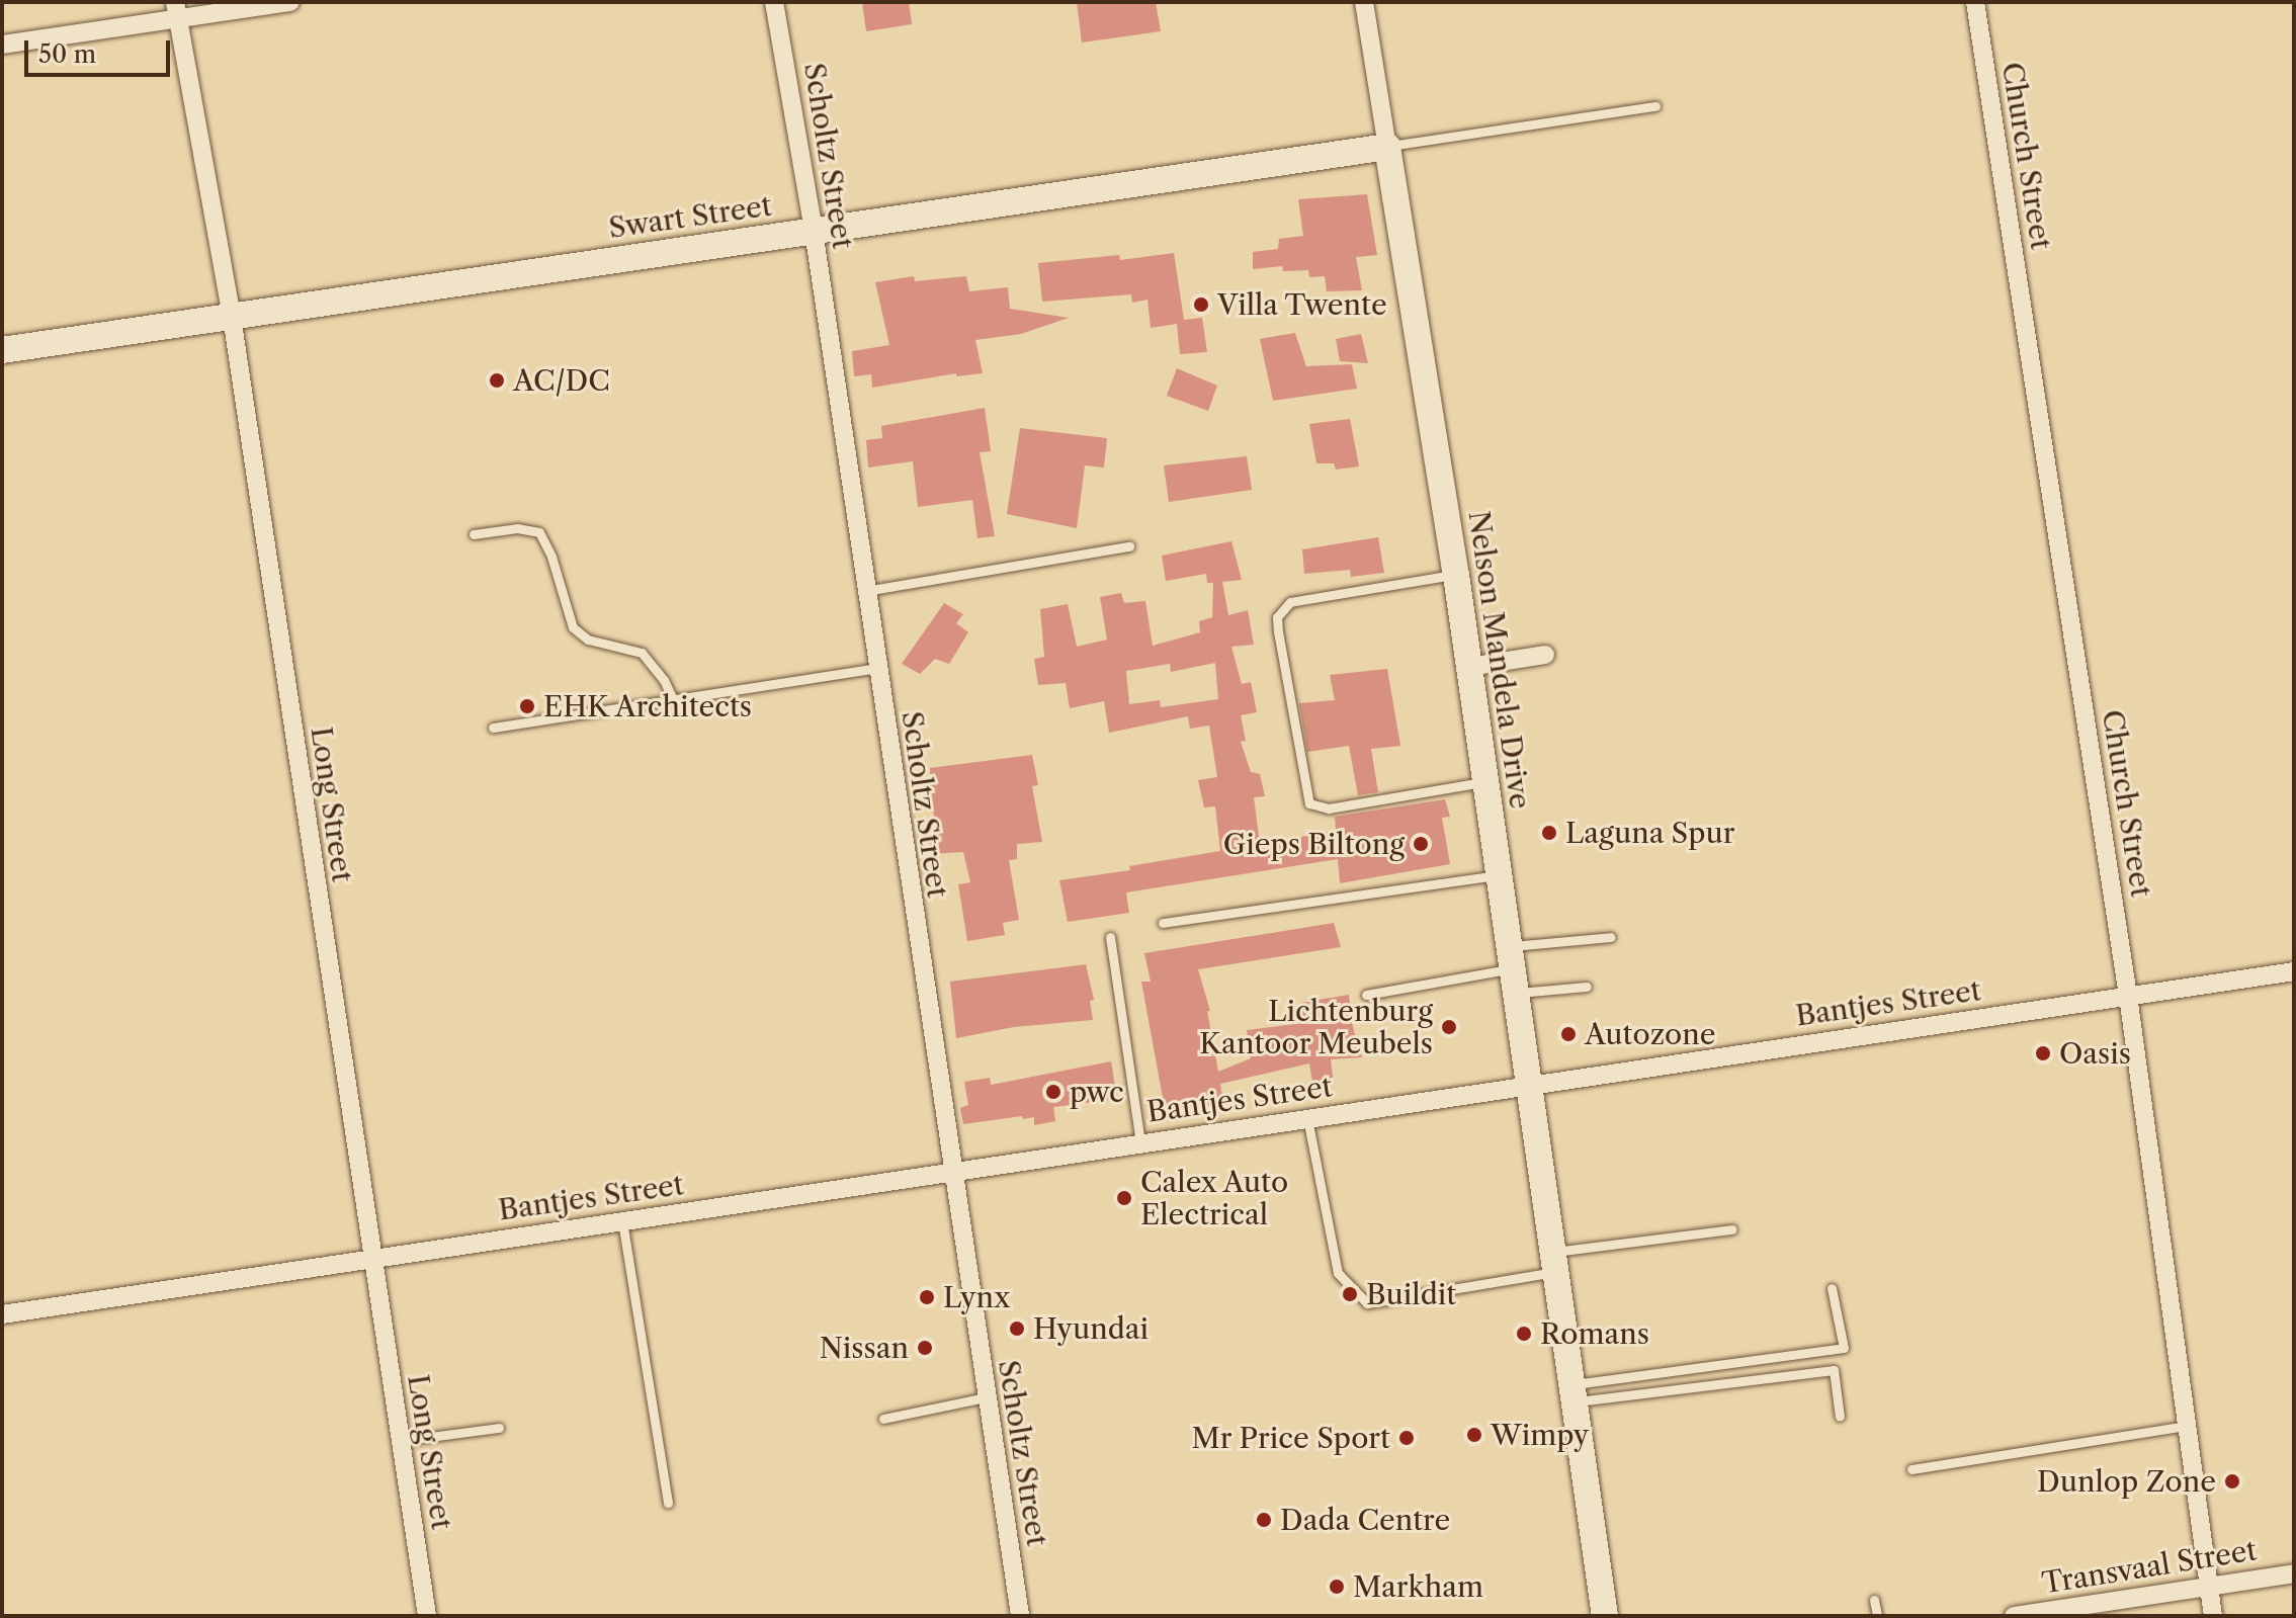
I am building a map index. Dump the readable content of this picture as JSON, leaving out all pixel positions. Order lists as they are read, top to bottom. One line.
{"streets":{"main road":["Swart Street","Nelson Mandela Drive"],"street":["Scholtz Street","Church Street","Long Street","Bantjes Street","Transvaal Street"]},"crossings":[["Scholtz Street","Swart Street"],["Scholtz Street","Bantjes Street"],["Church Street","Bantjes Street"],["Church Street","Transvaal Street"],["Swart Street","Nelson Mandela Drive"],["Swart Street","Long Street"],["Nelson Mandela Drive","Bantjes Street"],["Long Street","Bantjes Street"]],"places":["Villa Twente","AC/DC","EHK Architects","Laguna Spur","Gieps Biltong","Lichtenburg Kantoor Meubels","Autozone","Oasis","pwc","Calex Auto Electrical","Buildit","Lynx","Hyundai","Romans","Nissan","Wimpy","Mr Price Sport","Dunlop Zone","Dada Centre","Markham"],"scale_bar":"50 m"}
